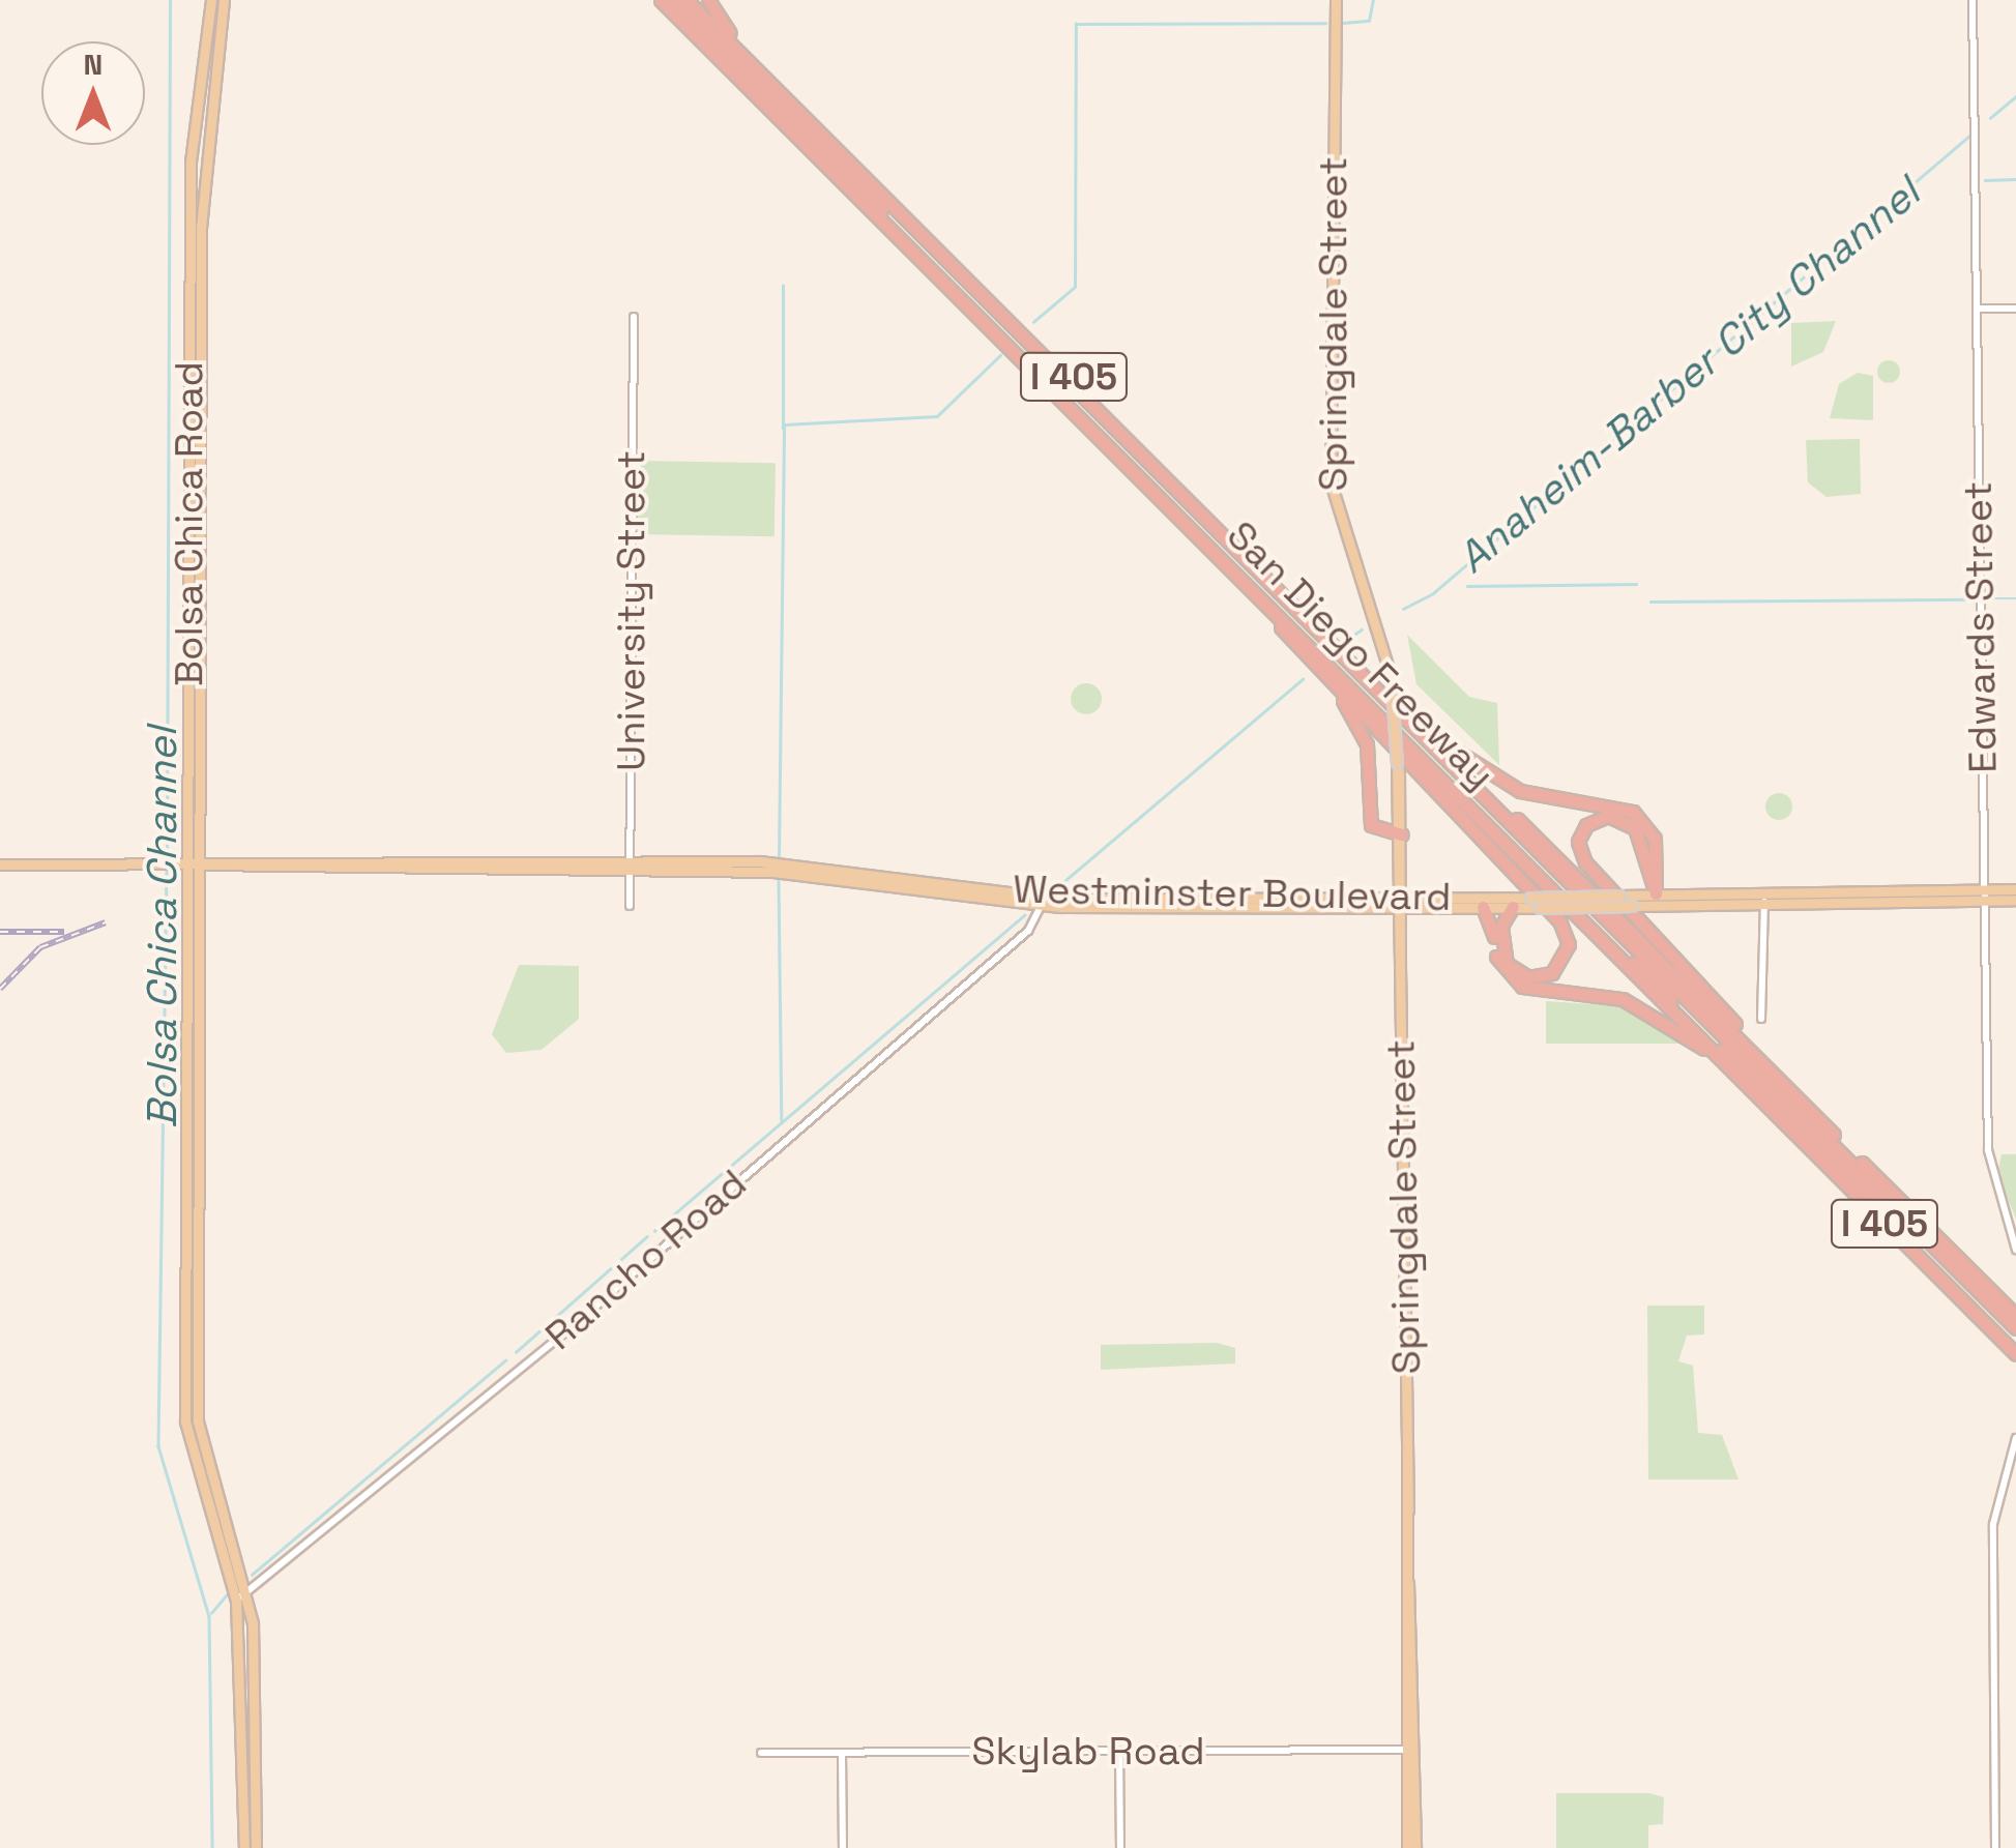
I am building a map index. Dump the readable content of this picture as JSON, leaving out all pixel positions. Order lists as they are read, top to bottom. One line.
{"streets":{"highway":["I 405","San Diego Freeway"],"main road":["Springdale Street","Bolsa Chica Road","Westminster Boulevard"],"street":["University Street","Edwards Street","Rancho Road","Skylab Road"]},"crossings":[["Springdale Street","Westminster Boulevard"],["Springdale Street","Skylab Road"],["Bolsa Chica Road","Westminster Boulevard"],["Bolsa Chica Road","Rancho Road"],["University Street","Westminster Boulevard"],["Edwards Street","Westminster Boulevard"],["Westminster Boulevard","Rancho Road"]],"water":["Anaheim-Barber City Channel","Bolsa Chica Channel"],"north":"top"}
